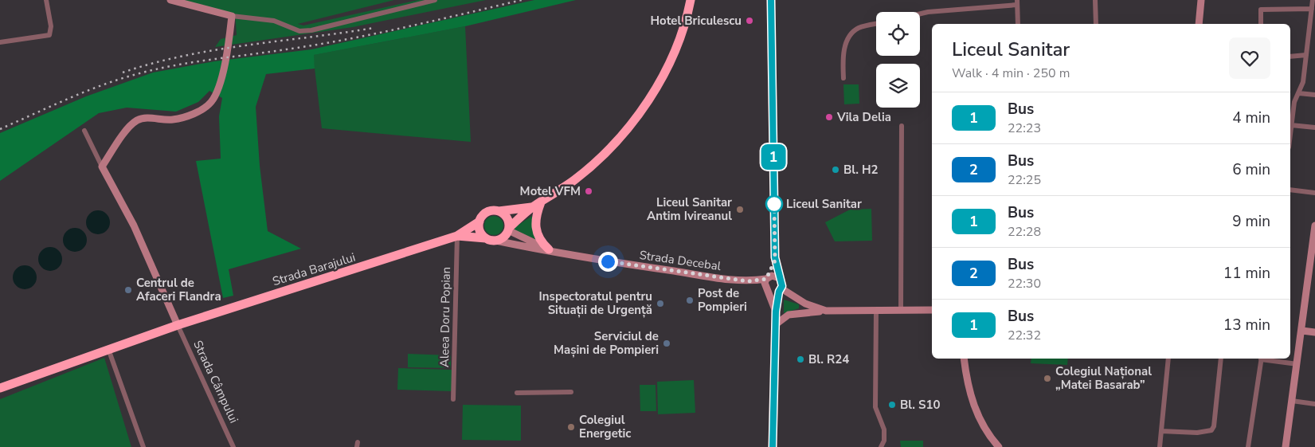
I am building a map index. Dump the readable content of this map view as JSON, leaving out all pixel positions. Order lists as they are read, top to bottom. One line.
{"streets":{"highway":["Strada Barajului"],"street":["Strada Decebal","Aleea Doru Popian","Strada Câmpului"]},"crossings":[["Strada Decebal","Strada Barajului"],["Strada Barajului","Aleea Doru Popian"],["Strada Barajului","Strada Câmpului"]],"places":["Hotel Briculescu","Vila Delia","Bl. H2","Motel VFM","Liceul Sanitar","Liceul Sanitar Antim Ivireanul","Centrul de Afaceri Flandra","Post de Pompieri","Inspectoratul pentru Situații de Urgență","Serviciul de Mașini de Pompieri","Bl. R24","Colegiul Național „Matei Basarab”","Bl. S10","Colegiul Energetic"],"lines":["bus line 1"],"page":{"on_map":"1","heading":["Liceul Sanitar","Walk · 4 min · 250 m"],"list":[{"mark":"1","name":"Bus","note":"22:23","value":"4 min"},{"mark":"2","name":"Bus","note":"22:25","value":"6 min"},{"mark":"1","name":"Bus","note":"22:28","value":"9 min"},{"mark":"2","name":"Bus","note":"22:30","value":"11 min"},{"mark":"1","name":"Bus","note":"22:32","value":"13 min"}]}}
